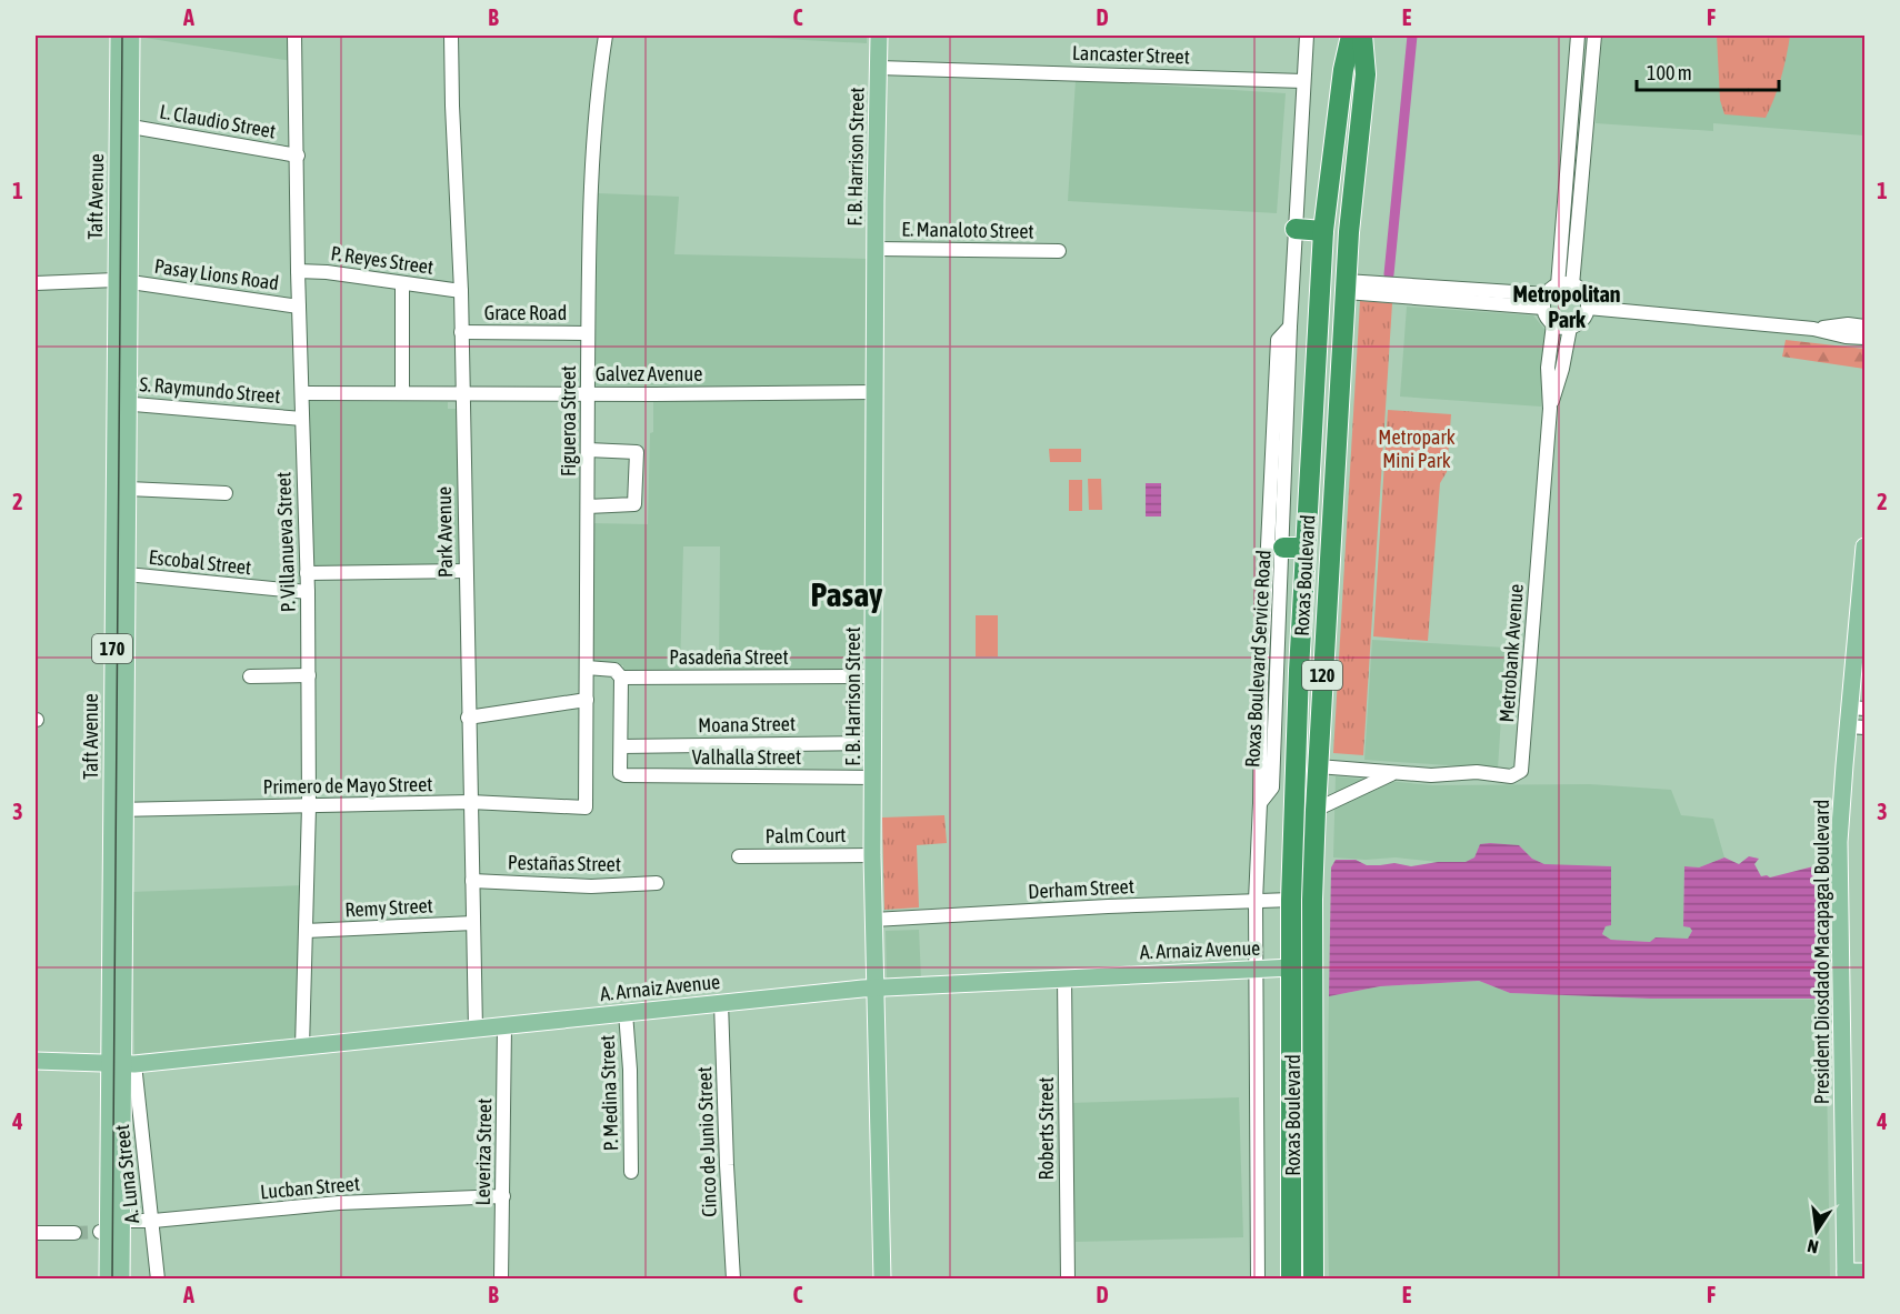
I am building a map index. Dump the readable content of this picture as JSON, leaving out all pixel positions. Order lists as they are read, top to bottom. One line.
{"streets":{"highway":["Roxas Boulevard","120"],"main road":["F. B. Harrison Street","Taft Avenue","170","A. Arnaiz Avenue","President Diosdado Macapagal Boulevard"],"street":["Lancaster Street","L. Claudio Street","E. Manaloto Street","P. Reyes Street","Pasay Lions Road","Grace Road","Galvez Avenue","S. Raymundo Street","Figueroa Street","Park Avenue","P. Villanueva Street","Escobal Street","Metrobank Avenue","Pasadeña Street","Roxas Boulevard Service Road","Moana Street","Valhalla Street","Primero de Mayo Street","Palm Court","Pestañas Street","Derham Street","Remy Street","P. Medina Street","Roberts Street","Cinco de Junio Street","Leveriza Street","A. Luna Street","Lucban Street"]},"crossings":[["Lancaster Street","F. B. Harrison Street"],["Lancaster Street","Roxas Boulevard Service Road"],["L. Claudio Street","Taft Avenue"],["L. Claudio Street","P. Villanueva Street"],["F. B. Harrison Street","E. Manaloto Street"],["F. B. Harrison Street","Galvez Avenue"],["F. B. Harrison Street","Pasadeña Street"],["F. B. Harrison Street","Moana Street"],["F. B. Harrison Street","Valhalla Street"],["F. B. Harrison Street","Palm Court"],["F. B. Harrison Street","Derham Street"],["F. B. Harrison Street","A. Arnaiz Avenue"],["Taft Avenue","Pasay Lions Road"],["Taft Avenue","S. Raymundo Street"],["Taft Avenue","Escobal Street"],["Taft Avenue","Primero de Mayo Street"],["Taft Avenue","A. Arnaiz Avenue"],["Taft Avenue","A. Luna Street"],["Taft Avenue","Lucban Street"],["P. Reyes Street","Park Avenue"],["P. Reyes Street","P. Villanueva Street"],["Pasay Lions Road","P. Villanueva Street"],["Grace Road","Figueroa Street"],["Grace Road","Park Avenue"],["Galvez Avenue","Figueroa Street"],["Galvez Avenue","Park Avenue"],["Galvez Avenue","P. Villanueva Street"],["S. Raymundo Street","P. Villanueva Street"],["Figueroa Street","Pasadeña Street"],["Figueroa Street","Primero de Mayo Street"],["Park Avenue","Primero de Mayo Street"],["Park Avenue","Pestañas Street"],["Park Avenue","Remy Street"],["Park Avenue","A. Arnaiz Avenue"],["P. Villanueva Street","Escobal Street"],["P. Villanueva Street","Primero de Mayo Street"],["P. Villanueva Street","Remy Street"],["P. Villanueva Street","A. Arnaiz Avenue"],["Roxas Boulevard","Metrobank Avenue"],["Roxas Boulevard","120"],["Roxas Boulevard","Derham Street"],["Roxas Boulevard","A. Arnaiz Avenue"],["Roxas Boulevard Service Road","Derham Street"],["Roxas Boulevard Service Road","A. Arnaiz Avenue"],["Moana Street","Valhalla Street"],["A. Arnaiz Avenue","P. Medina Street"],["A. Arnaiz Avenue","Roberts Street"],["A. Arnaiz Avenue","Cinco de Junio Street"],["A. Arnaiz Avenue","Leveriza Street"],["A. Arnaiz Avenue","A. Luna Street"],["Leveriza Street","Lucban Street"],["A. Luna Street","Lucban Street"]],"districts":["Metropolitan Park","Pasay"],"parks":["Metropark Mini Park"],"scale_bar":"100 m","north":"bottom","grid":{"columns":["A","B","C","D","E","F"],"rows":["1","2","3","4"]}}
